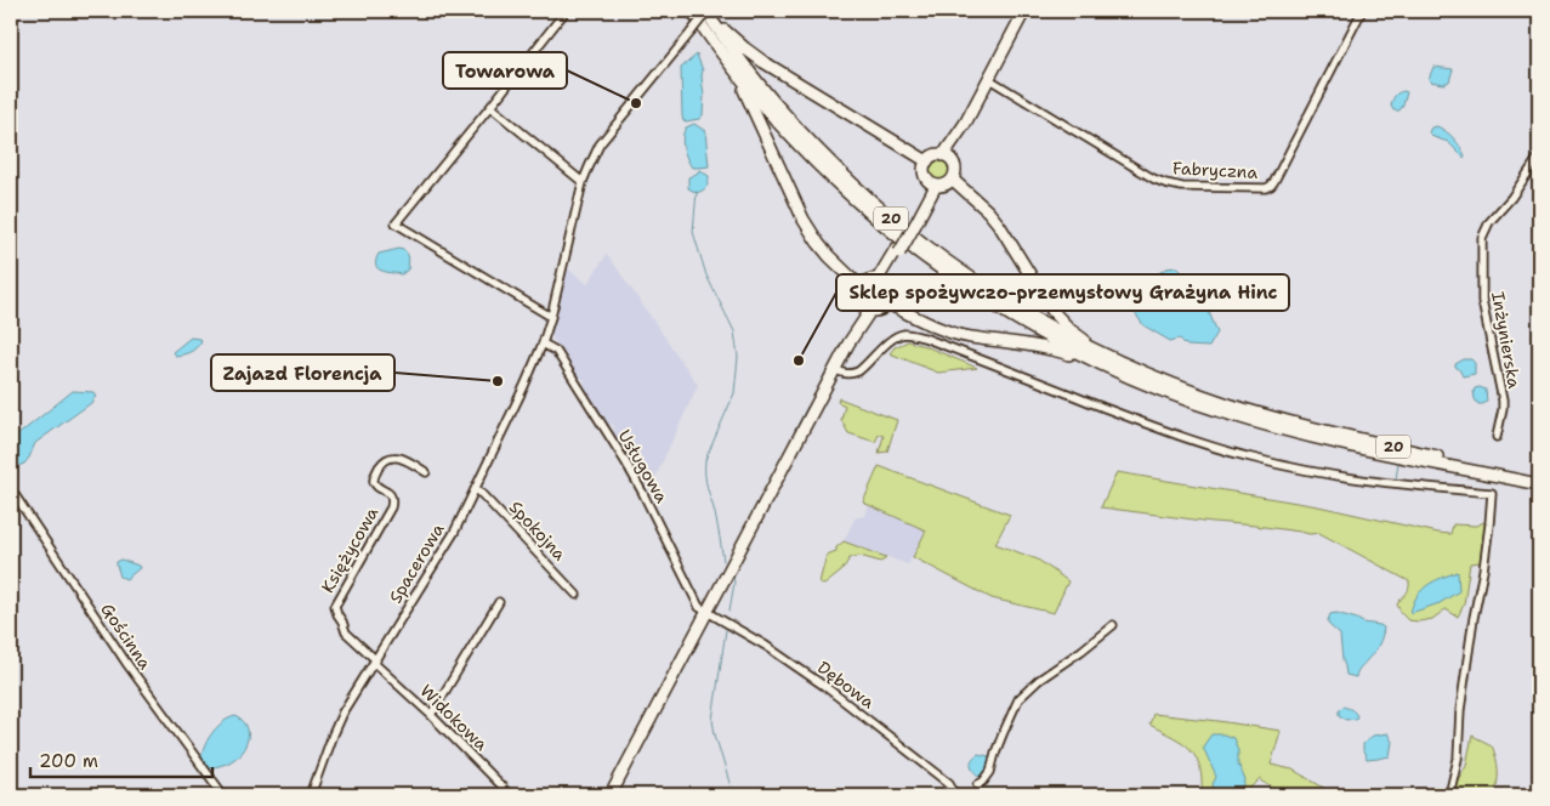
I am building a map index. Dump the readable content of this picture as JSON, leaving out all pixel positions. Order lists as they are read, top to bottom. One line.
{"streets":{"main road":["20"],"street":["Fabryczna","Inżynierska","Usługowa","Spokojna","Księżycowa","Spacerowa","Gościnna","Dębowa","Widokowa"]},"crossings":[["20","Spacerowa"],["Usługowa","Spacerowa"],["Usługowa","Dębowa"],["Spokojna","Spacerowa"],["Księżycowa","Spacerowa"],["Księżycowa","Widokowa"],["Spacerowa","Widokowa"]],"places":["Towarowa","Sklep spożywczo-przemysłowy Grażyna Hinc","Zajazd Florencja"],"scale_bar":"200 m"}
